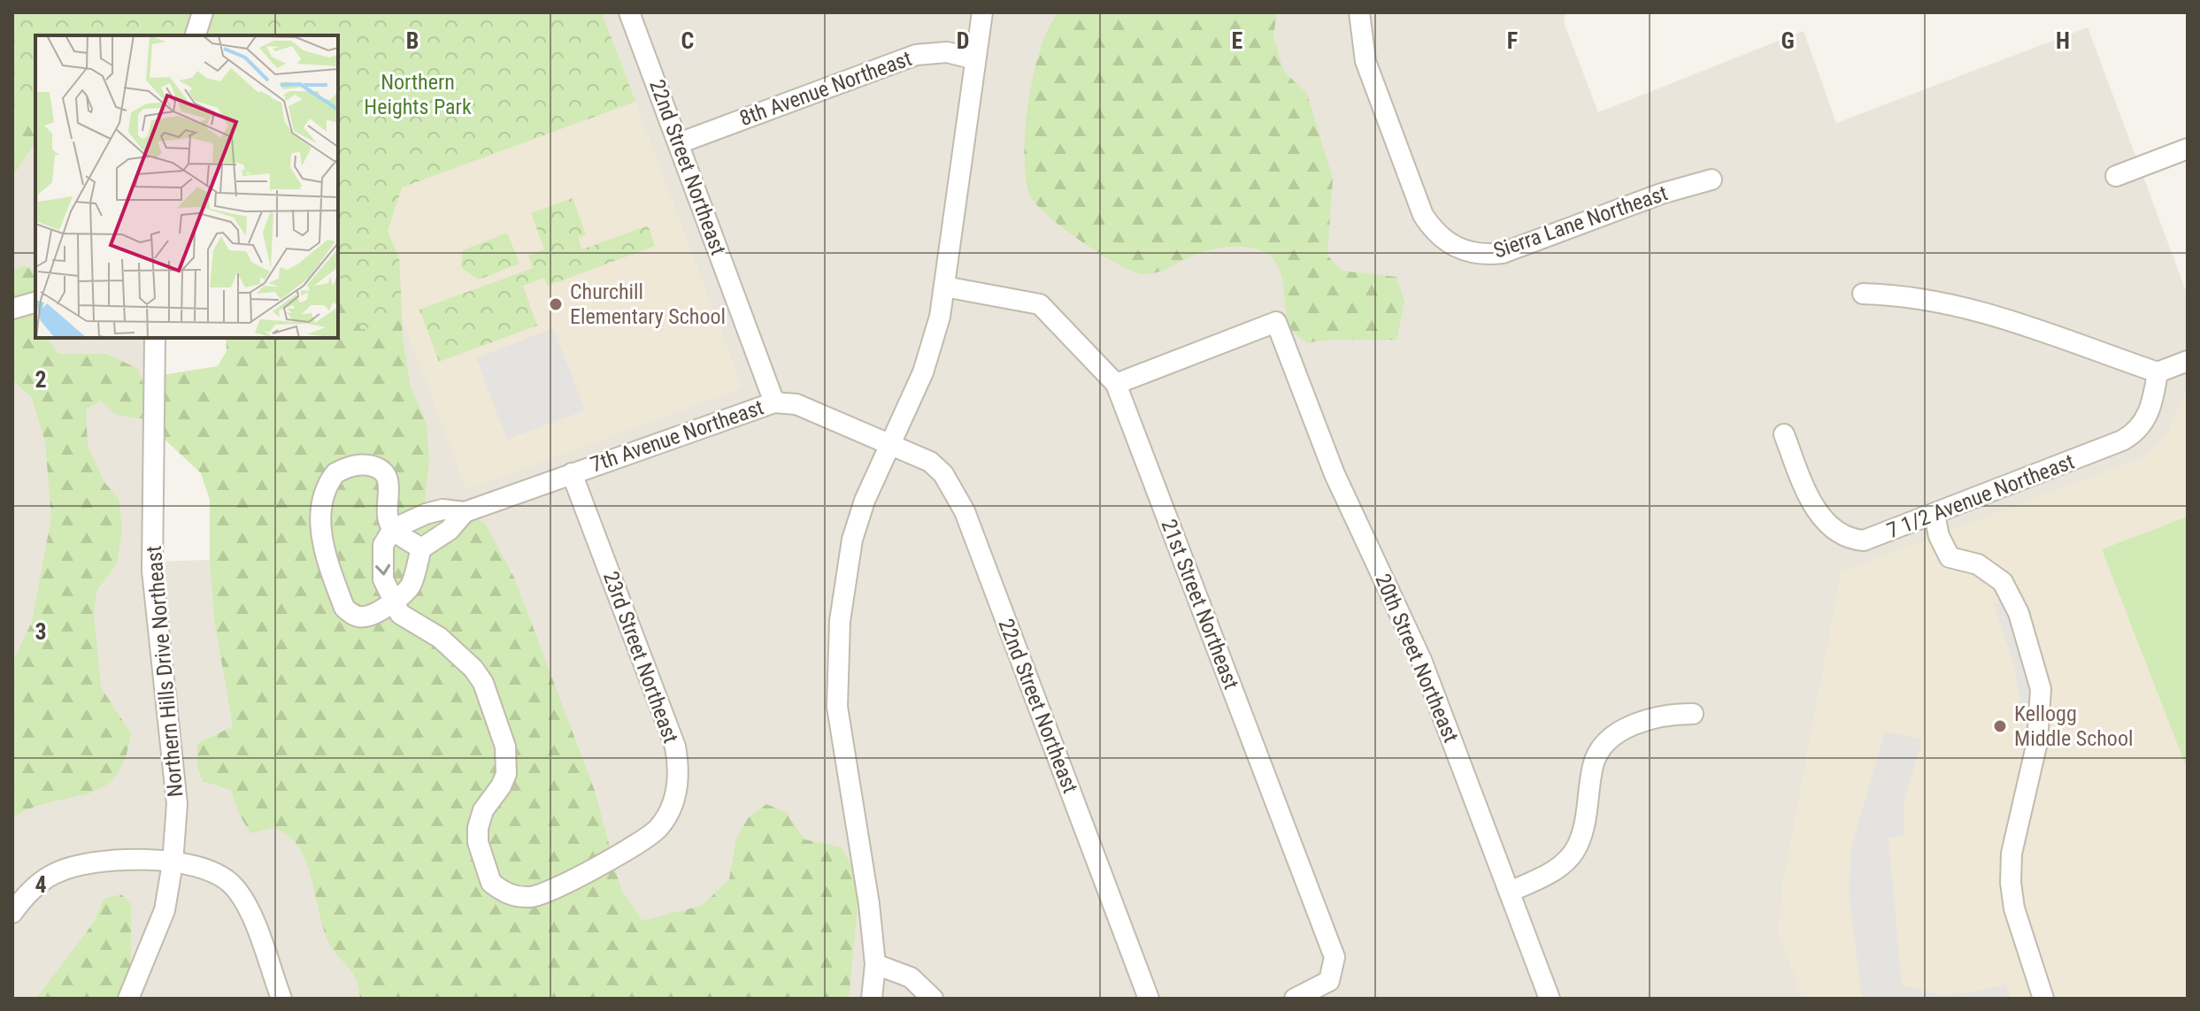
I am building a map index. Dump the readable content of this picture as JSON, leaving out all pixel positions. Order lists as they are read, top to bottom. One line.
{"streets":{"street":["8th Avenue Northeast","22nd Street Northeast","Sierra Lane Northeast","7th Avenue Northeast","7 1/2 Avenue Northeast","21st Street Northeast","23rd Street Northeast","20th Street Northeast","Northern Hills Drive Northeast"]},"crossings":[["8th Avenue Northeast","22nd Street Northeast"],["22nd Street Northeast","7th Avenue Northeast"],["7th Avenue Northeast","23rd Street Northeast"],["21st Street Northeast","20th Street Northeast"]],"parks":["Northern Heights Park"],"places":["Churchill Elementary School","Kellogg Middle School"],"grid":{"columns":["B","C","D","E","F","G","H"],"rows":["2","3","4"]}}
